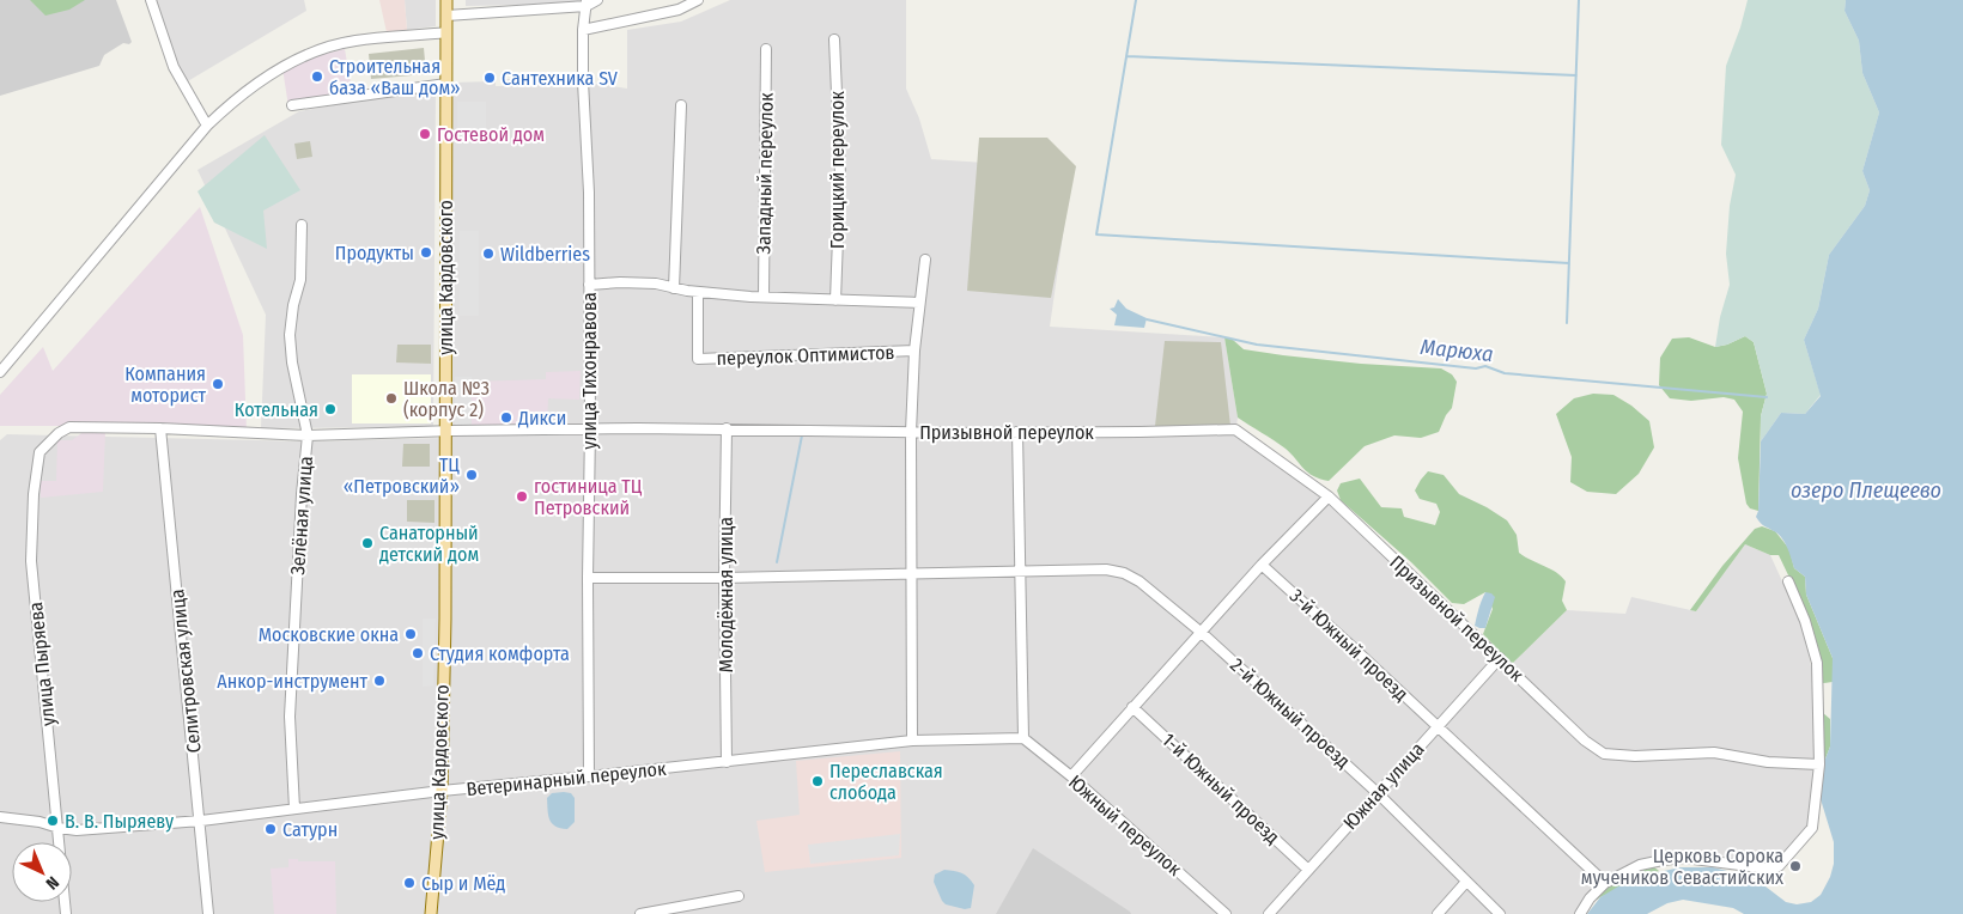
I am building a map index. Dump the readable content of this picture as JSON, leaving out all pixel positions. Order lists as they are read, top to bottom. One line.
{"streets":{"main road":["улица Кардовского"],"street":["Горицкий переулок","Западный переулок","переулок Оптимистов","улица Тихонравова","Призывной переулок","Зелёная улица","Молодёжная улица","3-й Южный проезд","улица Пыряева","Селитровская улица","2-й Южный проезд","Ветеринарный переулок","Южная улица","1-й Южный проезд","Южный переулок"]},"crossings":[["улица Кардовского","Призывной переулок"],["улица Кардовского","Ветеринарный переулок"],["улица Тихонравова","Призывной переулок"],["улица Тихонравова","Ветеринарный переулок"],["Призывной переулок","Зелёная улица"],["Призывной переулок","Молодёжная улица"],["Призывной переулок","улица Пыряева"],["Призывной переулок","Селитровская улица"],["Призывной переулок","Южная улица"],["Зелёная улица","Ветеринарный переулок"],["Молодёжная улица","Ветеринарный переулок"],["3-й Южный проезд","Южная улица"],["улица Пыряева","Ветеринарный переулок"],["Селитровская улица","Ветеринарный переулок"],["2-й Южный проезд","Южная улица"],["Ветеринарный переулок","Южный переулок"],["Южная улица","1-й Южный проезд"]],"water":["Марюха","озеро Плещеево"],"places":["Строительная база «Ваш дом»","Сантехника SV","Гостевой дом","Продукты","Wildberries","Компания моторист","Школа №3 (корпус 2)","Котельная","Дикси","ТЦ «Петровский»","гостиница ТЦ Петровский","Санаторный детский дом","Московские окна","Студия комфорта","Анкор-инструмент","Переславская слобода","В. В. Пыряеву","Сатурн","Церковь Сорока мучеников Севастийских","Сыр и Мёд"],"north":"bottom right"}
